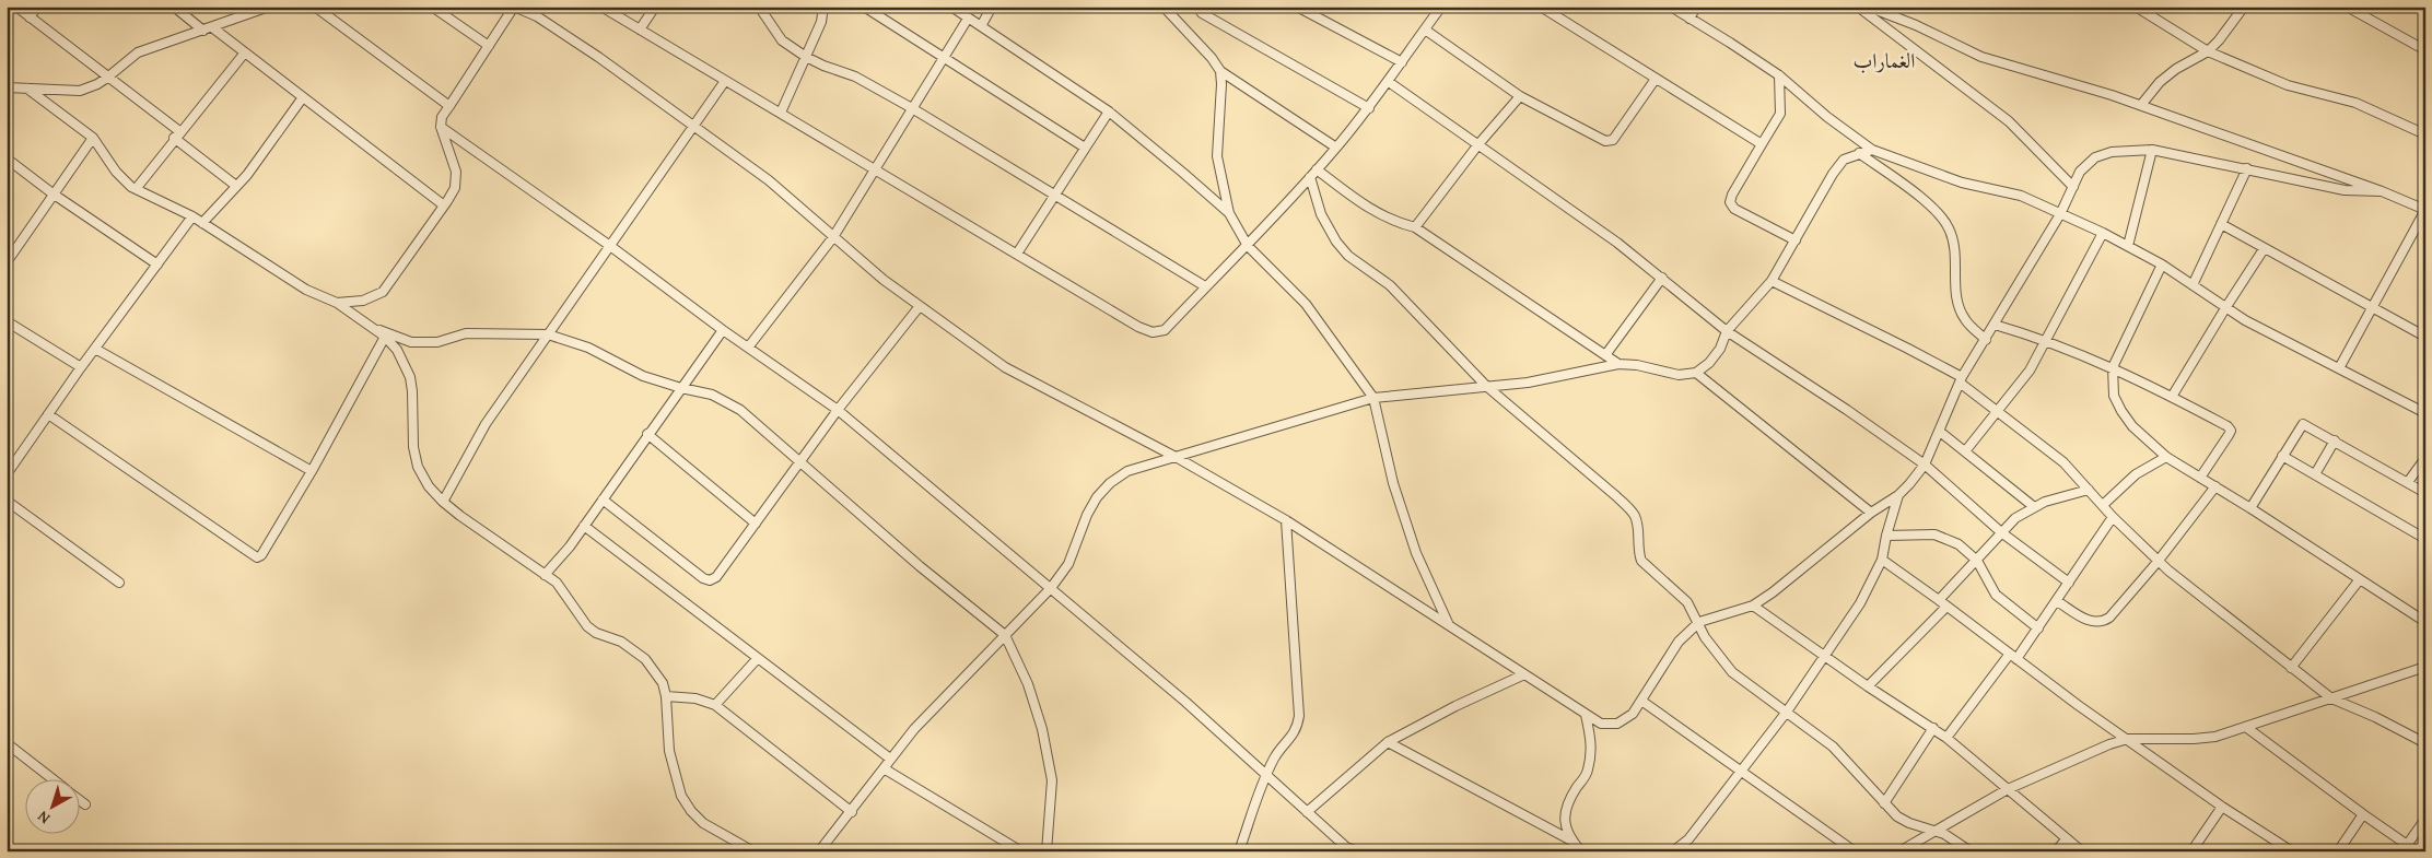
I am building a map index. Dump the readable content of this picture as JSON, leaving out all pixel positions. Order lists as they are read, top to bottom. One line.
{"districts":["الغماراب"],"north":"bottom left"}
